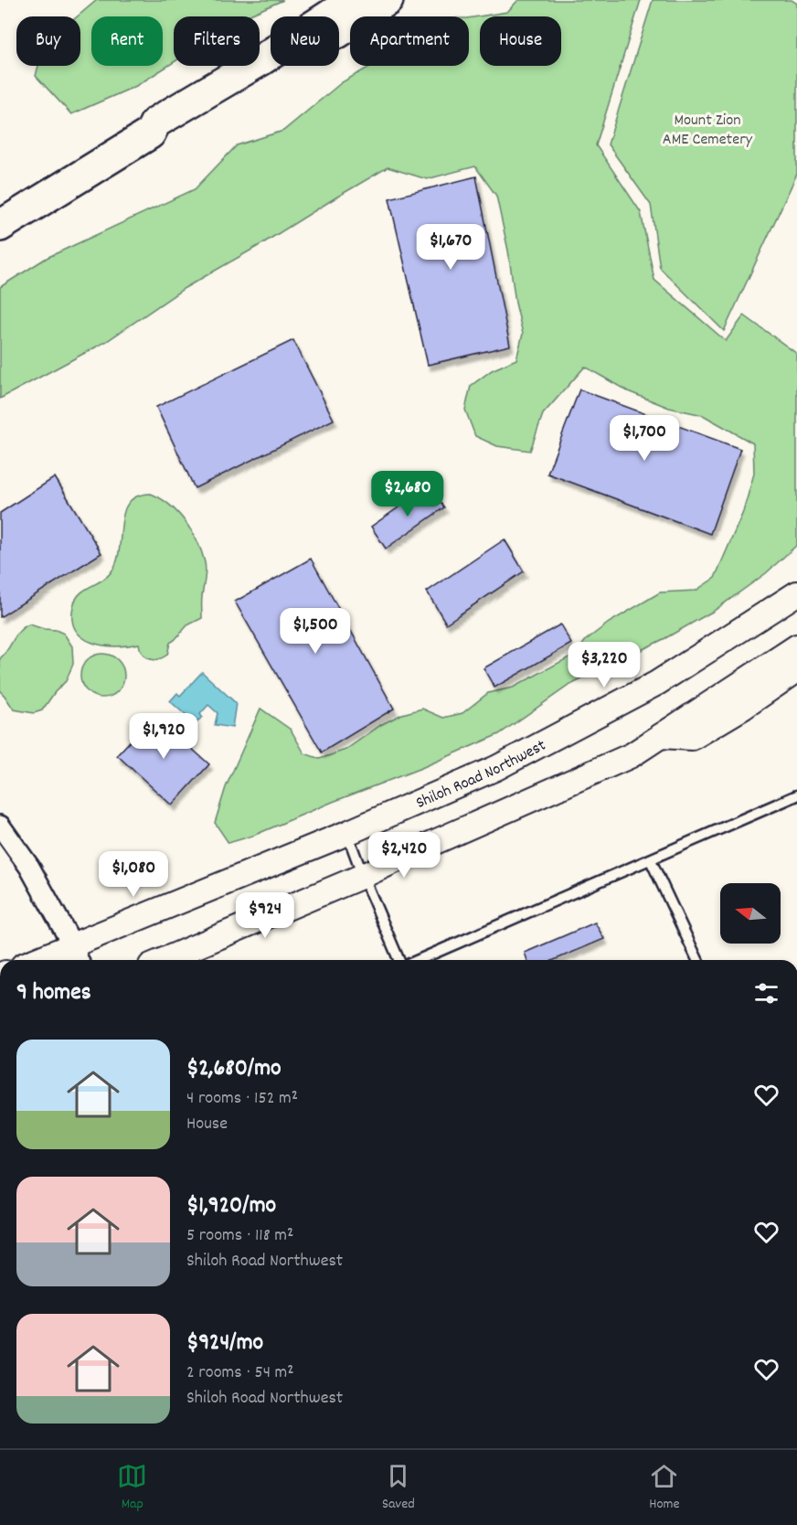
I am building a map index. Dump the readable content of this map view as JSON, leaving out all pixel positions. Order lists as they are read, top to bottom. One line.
{"streets":{"street":["Shiloh Road Northwest"]},"parks":["Mount Zion AME Cemetery"],"north":"left","page":{"chip":["Buy","Rent","Filters","New","Apartment","House"],"price":["$1,670","$1,700","$2,680","$1,500","$3,220","$1,920","$2,420","$1,080","$924"],"heading":"9 homes","list":[{"name":"$2,680/mo","note":"4 rooms · 152 m² · House"},{"name":"$1,920/mo","note":"5 rooms · 118 m² · Shiloh Road Northwest"},{"name":"$924/mo","note":"2 rooms · 54 m² · Shiloh Road Northwest"}],"tabs":["Map","Saved","Home"]}}
